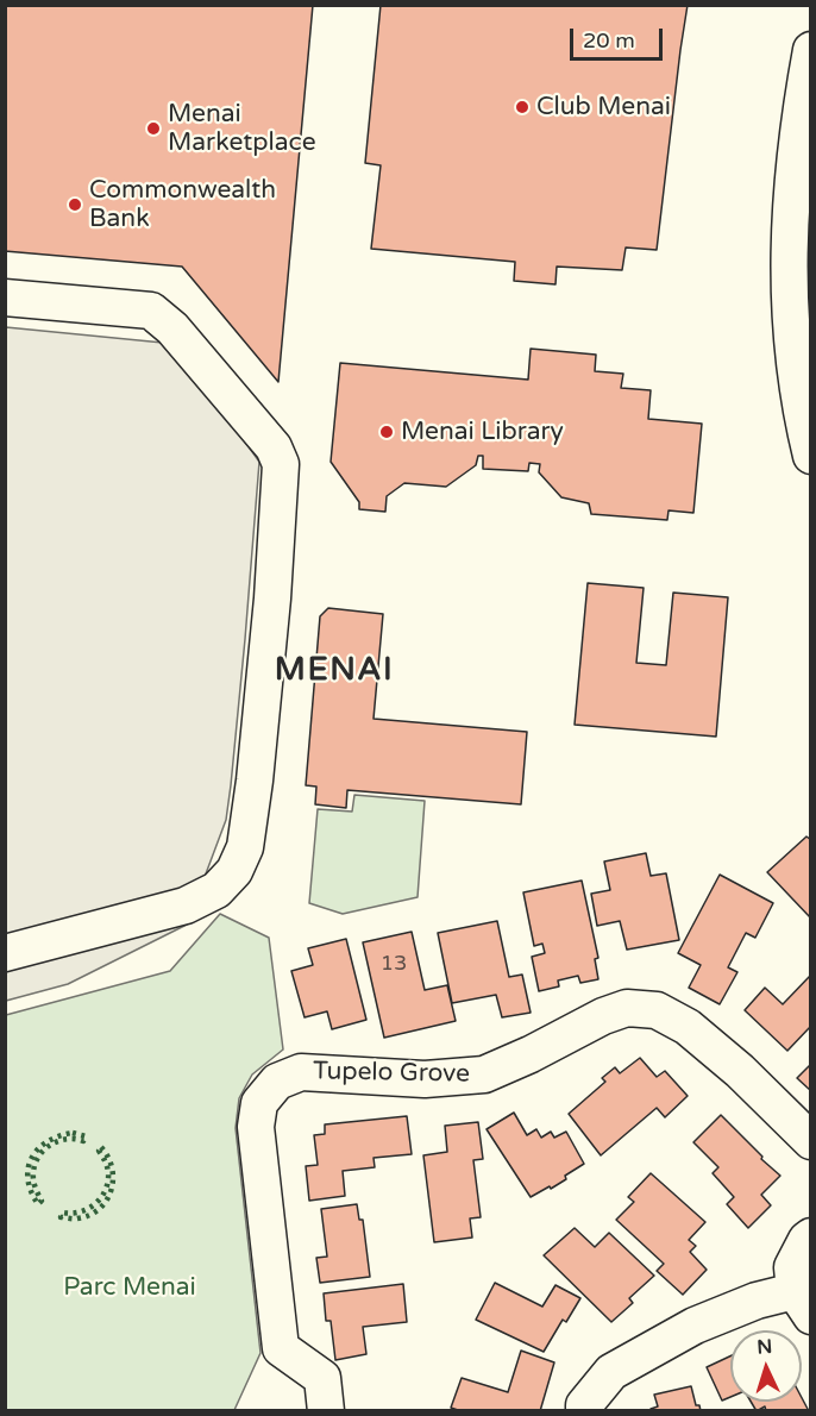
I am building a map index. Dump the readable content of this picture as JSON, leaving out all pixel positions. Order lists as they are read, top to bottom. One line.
{"streets":{"street":["Tupelo Grove"]},"districts":["MENAI"],"parks":["Parc Menai"],"places":["Club Menai","Menai Marketplace","Commonwealth Bank","Menai Library"],"house_numbers":["13"],"scale_bar":"20 m","north":"top"}
